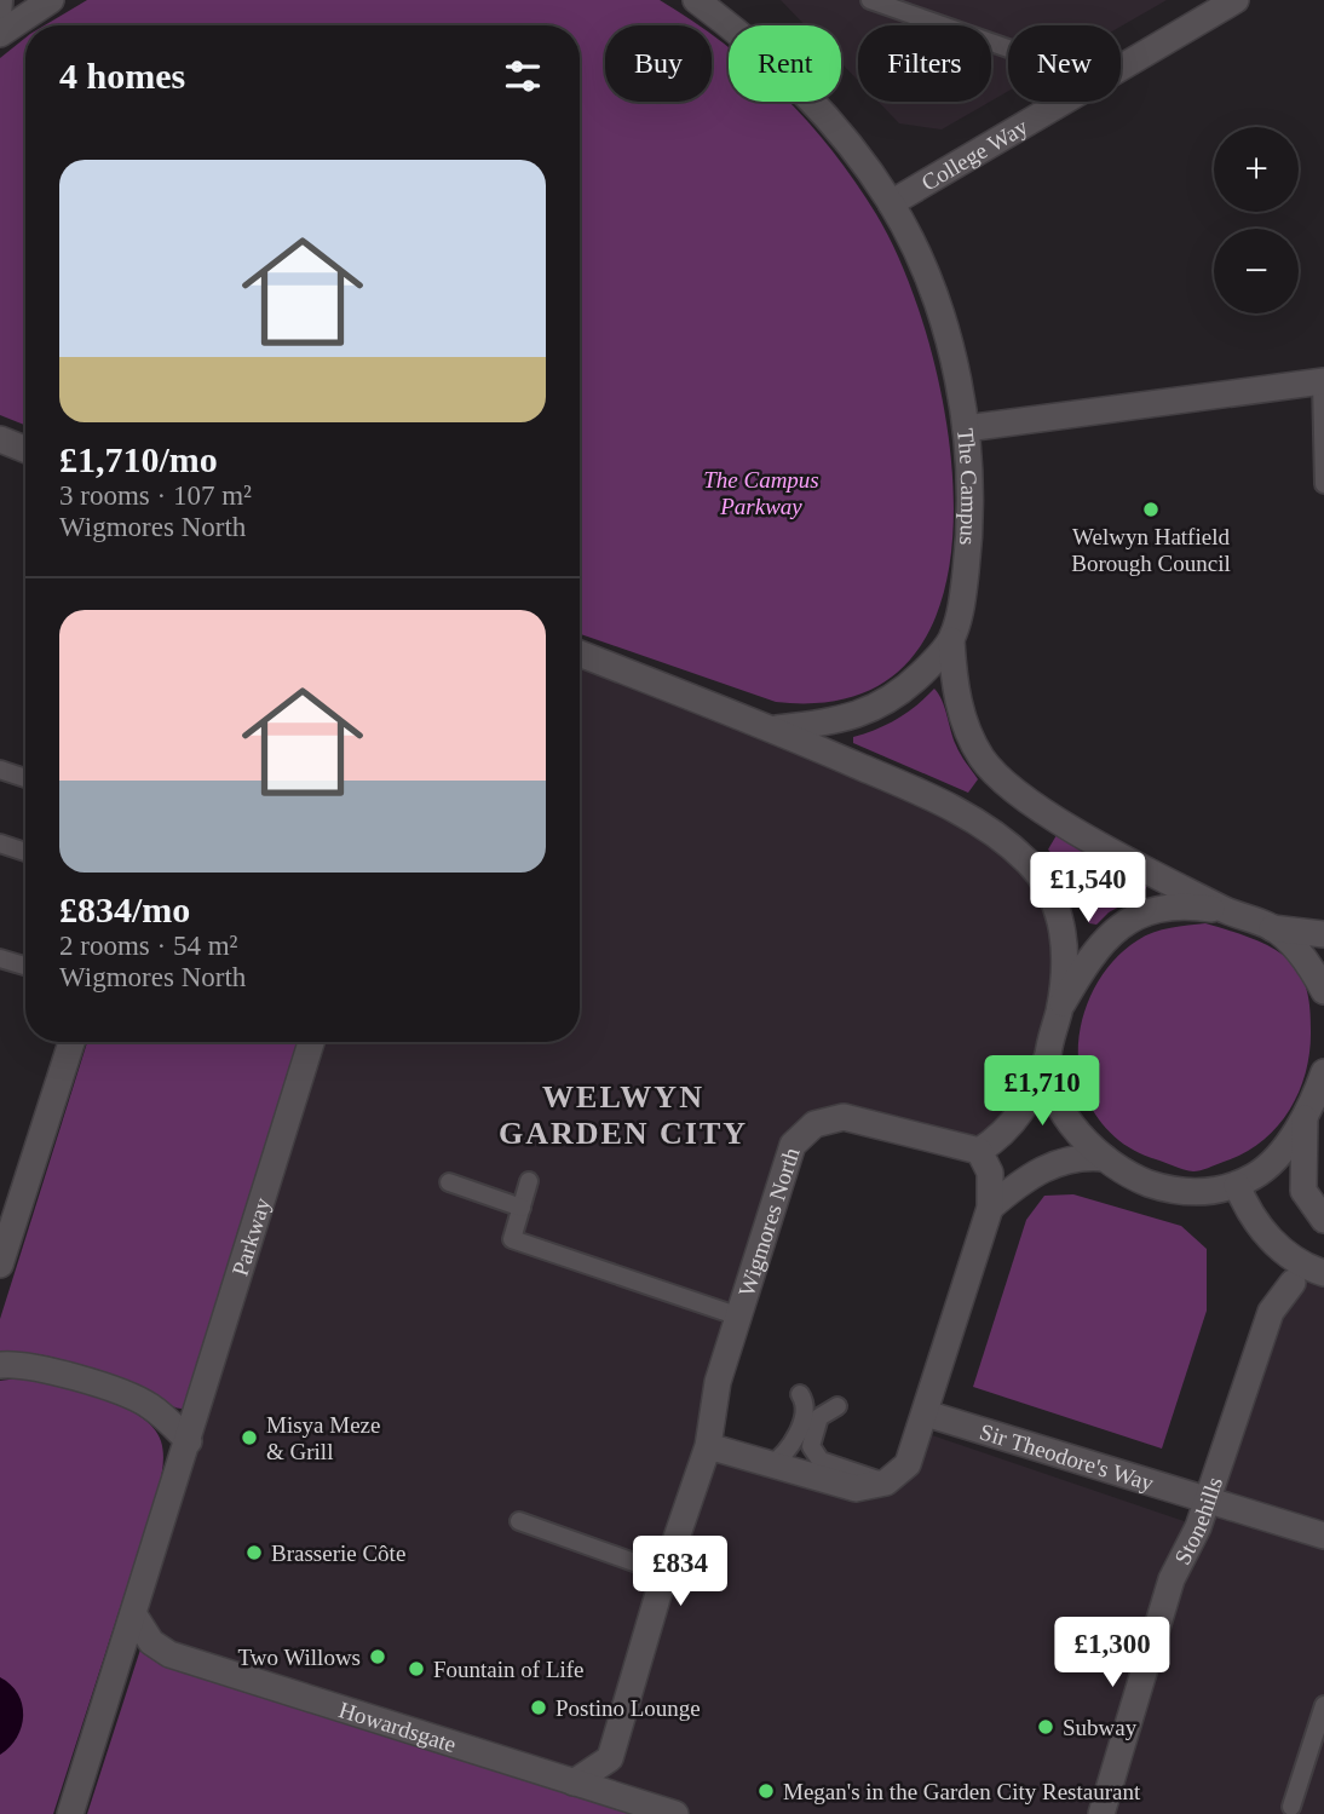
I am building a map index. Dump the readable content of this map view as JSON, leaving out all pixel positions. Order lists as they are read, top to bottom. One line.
{"streets":{"street":["College Way","The Campus","Wigmores North","Parkway","Sir Theodore's Way","Stonehills","Howardsgate"]},"crossings":[["College Way","The Campus"],["Wigmores North","Howardsgate"],["Parkway","Howardsgate"],["Sir Theodore's Way","Stonehills"]],"districts":["WELWYN GARDEN CITY"],"parks":["The Campus Parkway"],"places":["Welwyn Hatfield Borough Council","Misya Meze & Grill","Brasserie Côte","Two Willows","Fountain of Life","Postino Lounge","Subway","Megan's in the Garden City Restaurant"],"page":{"chip":["Buy","Rent","Filters","New"],"heading":"4 homes","map_buttons":["+","−"],"list":[{"name":"£1,710/mo","note":"3 rooms · 107 m² · Wigmores North"},{"name":"£834/mo","note":"2 rooms · 54 m² · Wigmores North"}],"price":["£1,540","£1,710","£834","£1,300"]}}
